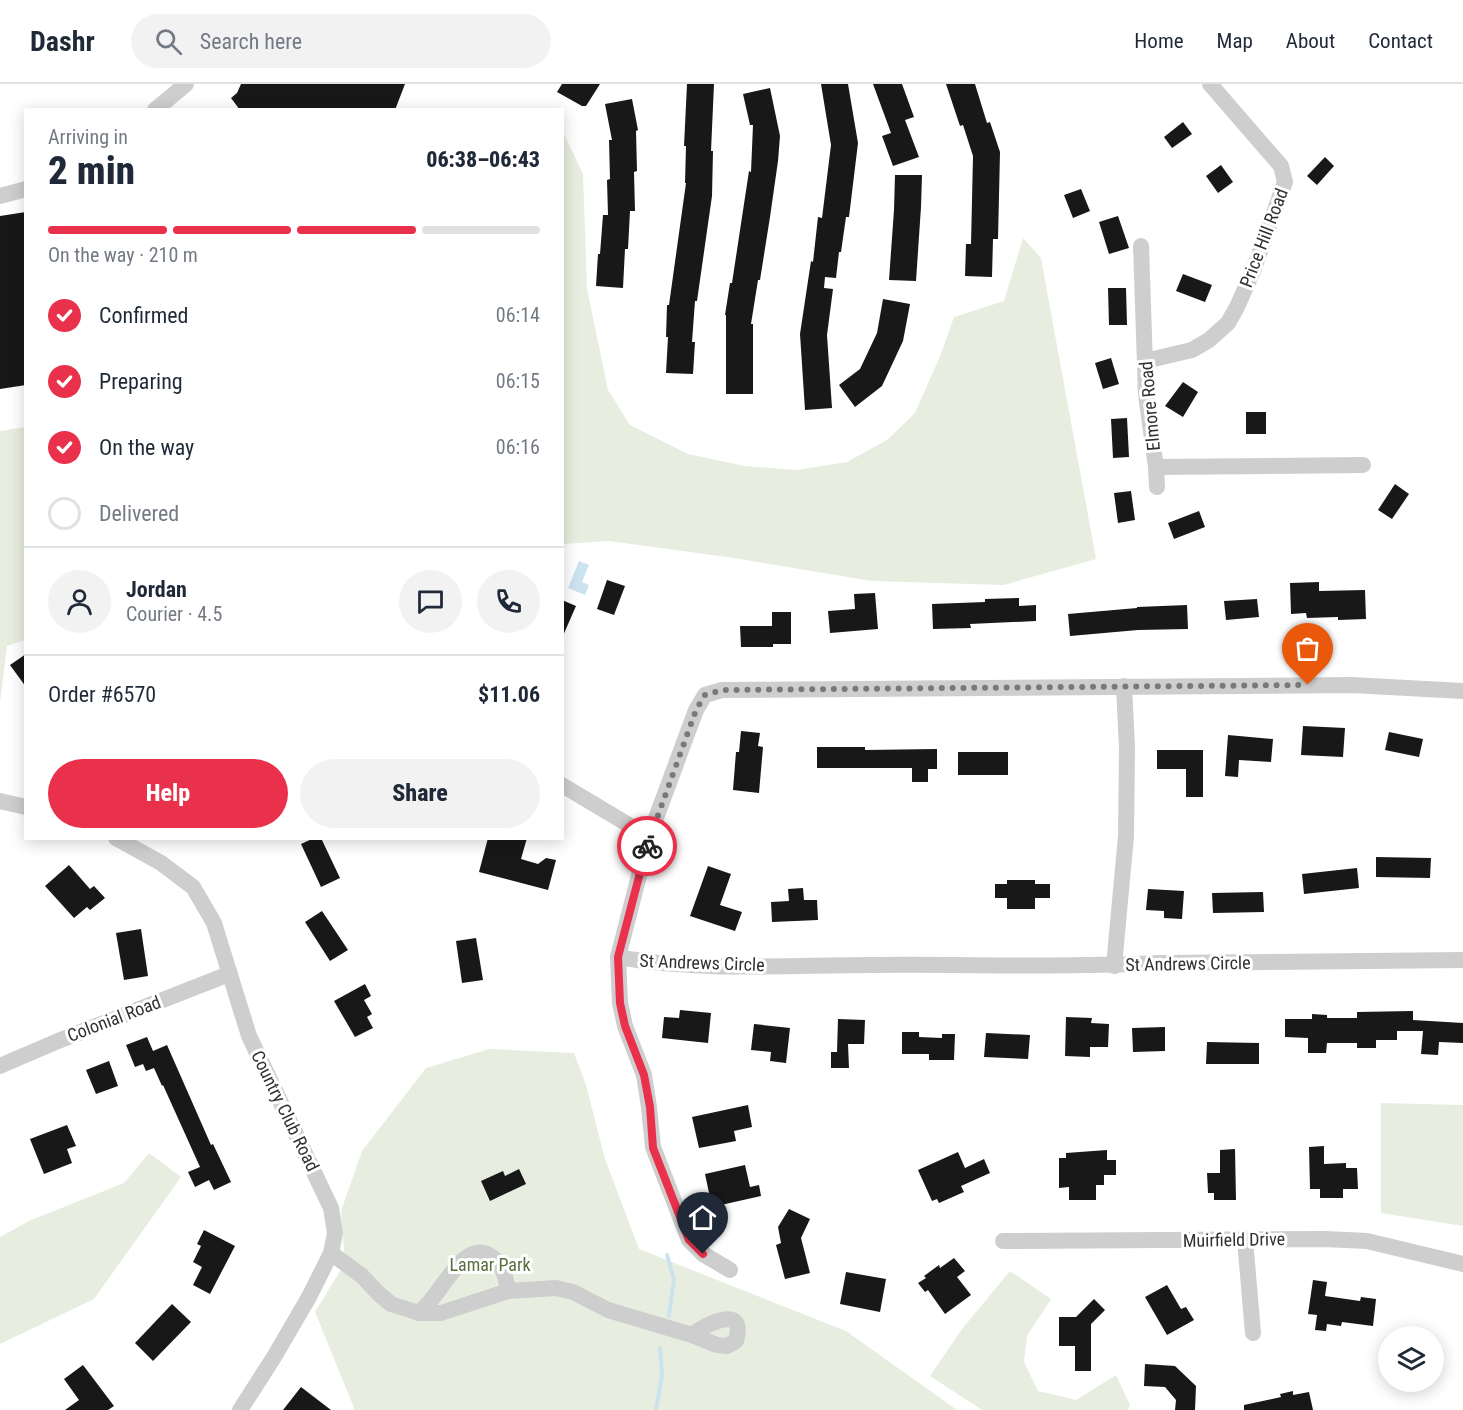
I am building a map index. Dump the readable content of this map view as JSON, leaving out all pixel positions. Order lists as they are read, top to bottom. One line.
{"streets":{"street":["Price Hill Road","Elmore Road","St Andrews Circle","Colonial Road","Country Club Road","Muirfield Drive"]},"crossings":[["Price Hill Road","Elmore Road"],["Colonial Road","Country Club Road"]],"parks":["Lamar Park"],"page":{"header":"Dashr","search":"Search here","nav":["Home","Map","About","Contact"],"heading":["2 min","Arriving in","06:38–06:43"],"panel":["Jordan","Courier · 4.5","Order #6570","$11.06"],"bar":"On the way · 210 m","list":[["Confirmed","06:14"],["Preparing","06:15"],["On the way","06:16"],"Delivered"],"buttons":["Help","Share"]}}
